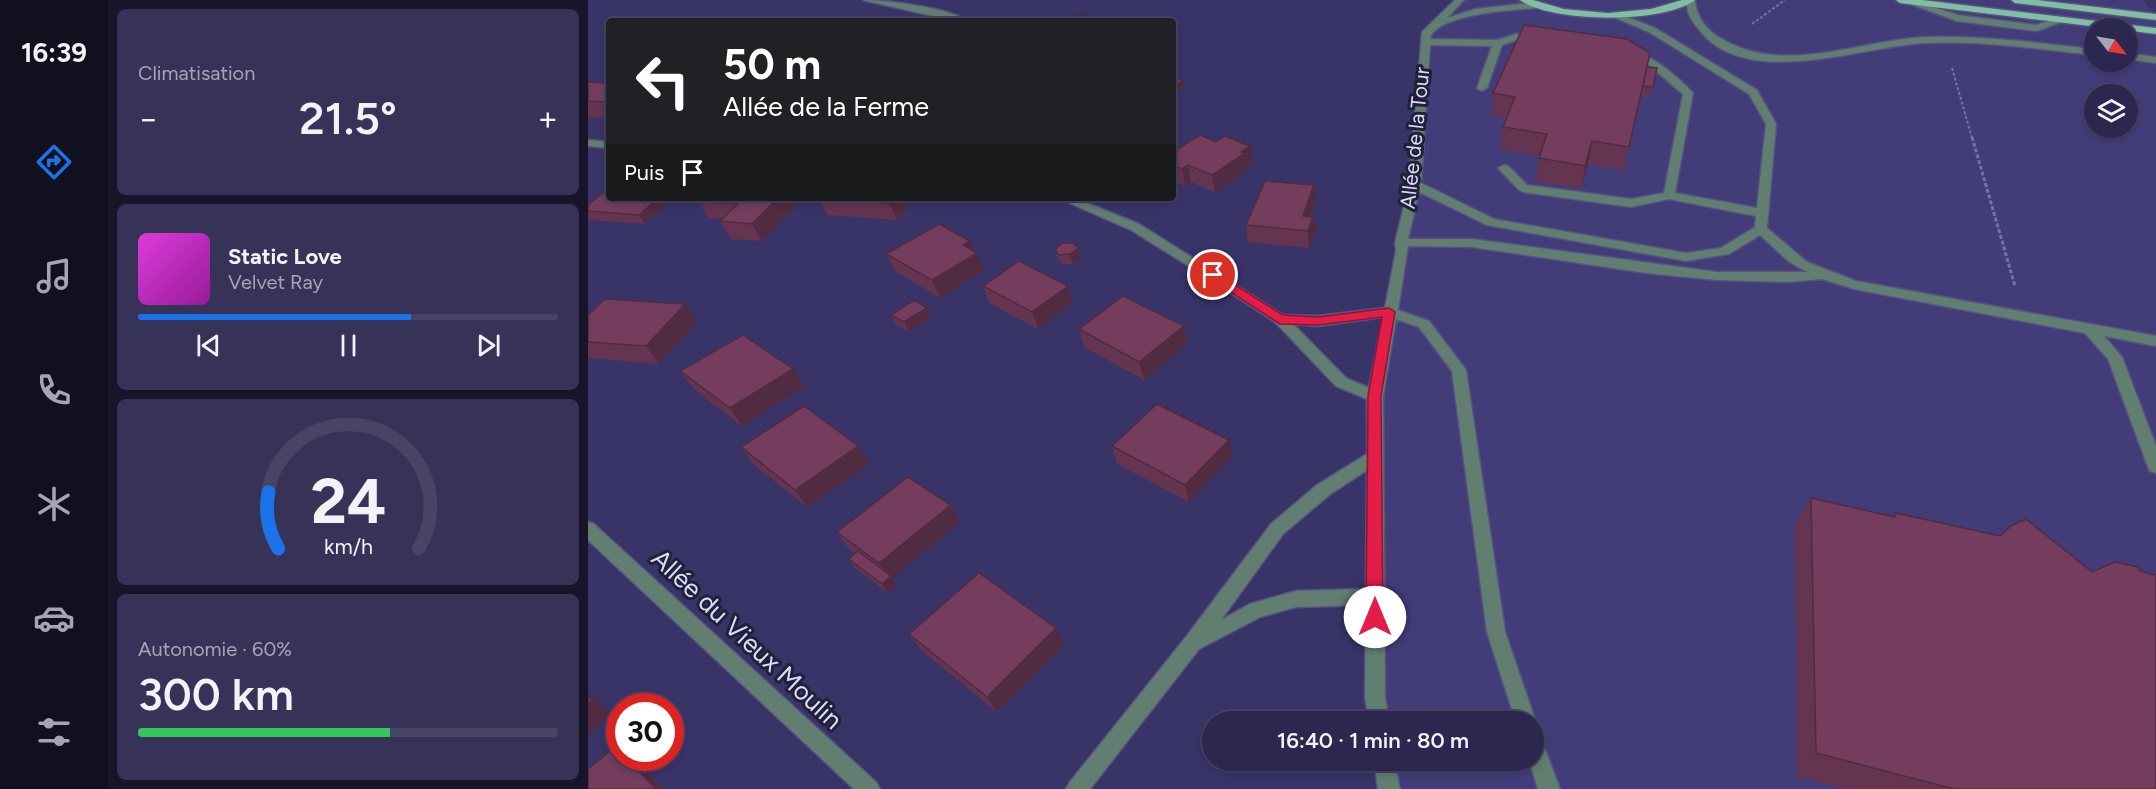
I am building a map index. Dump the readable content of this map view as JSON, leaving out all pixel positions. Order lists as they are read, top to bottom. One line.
{"streets":{"street":["Allée de la Tour","Allée du Vieux Moulin"]},"north":"bottom right","page":{"tabs":"16:39","tile":["Climatisation",["Autonomie · 60%","300 km"]],"turn":["50 m","Allée de la Ferme"],"heat":["−","21.5°","+"],"then":"Puis","song":["Static Love","Velvet Ray"],"limit":"30","trip":"16:40 · 1 min · 80 m","gauge":["24","km/h"]}}
